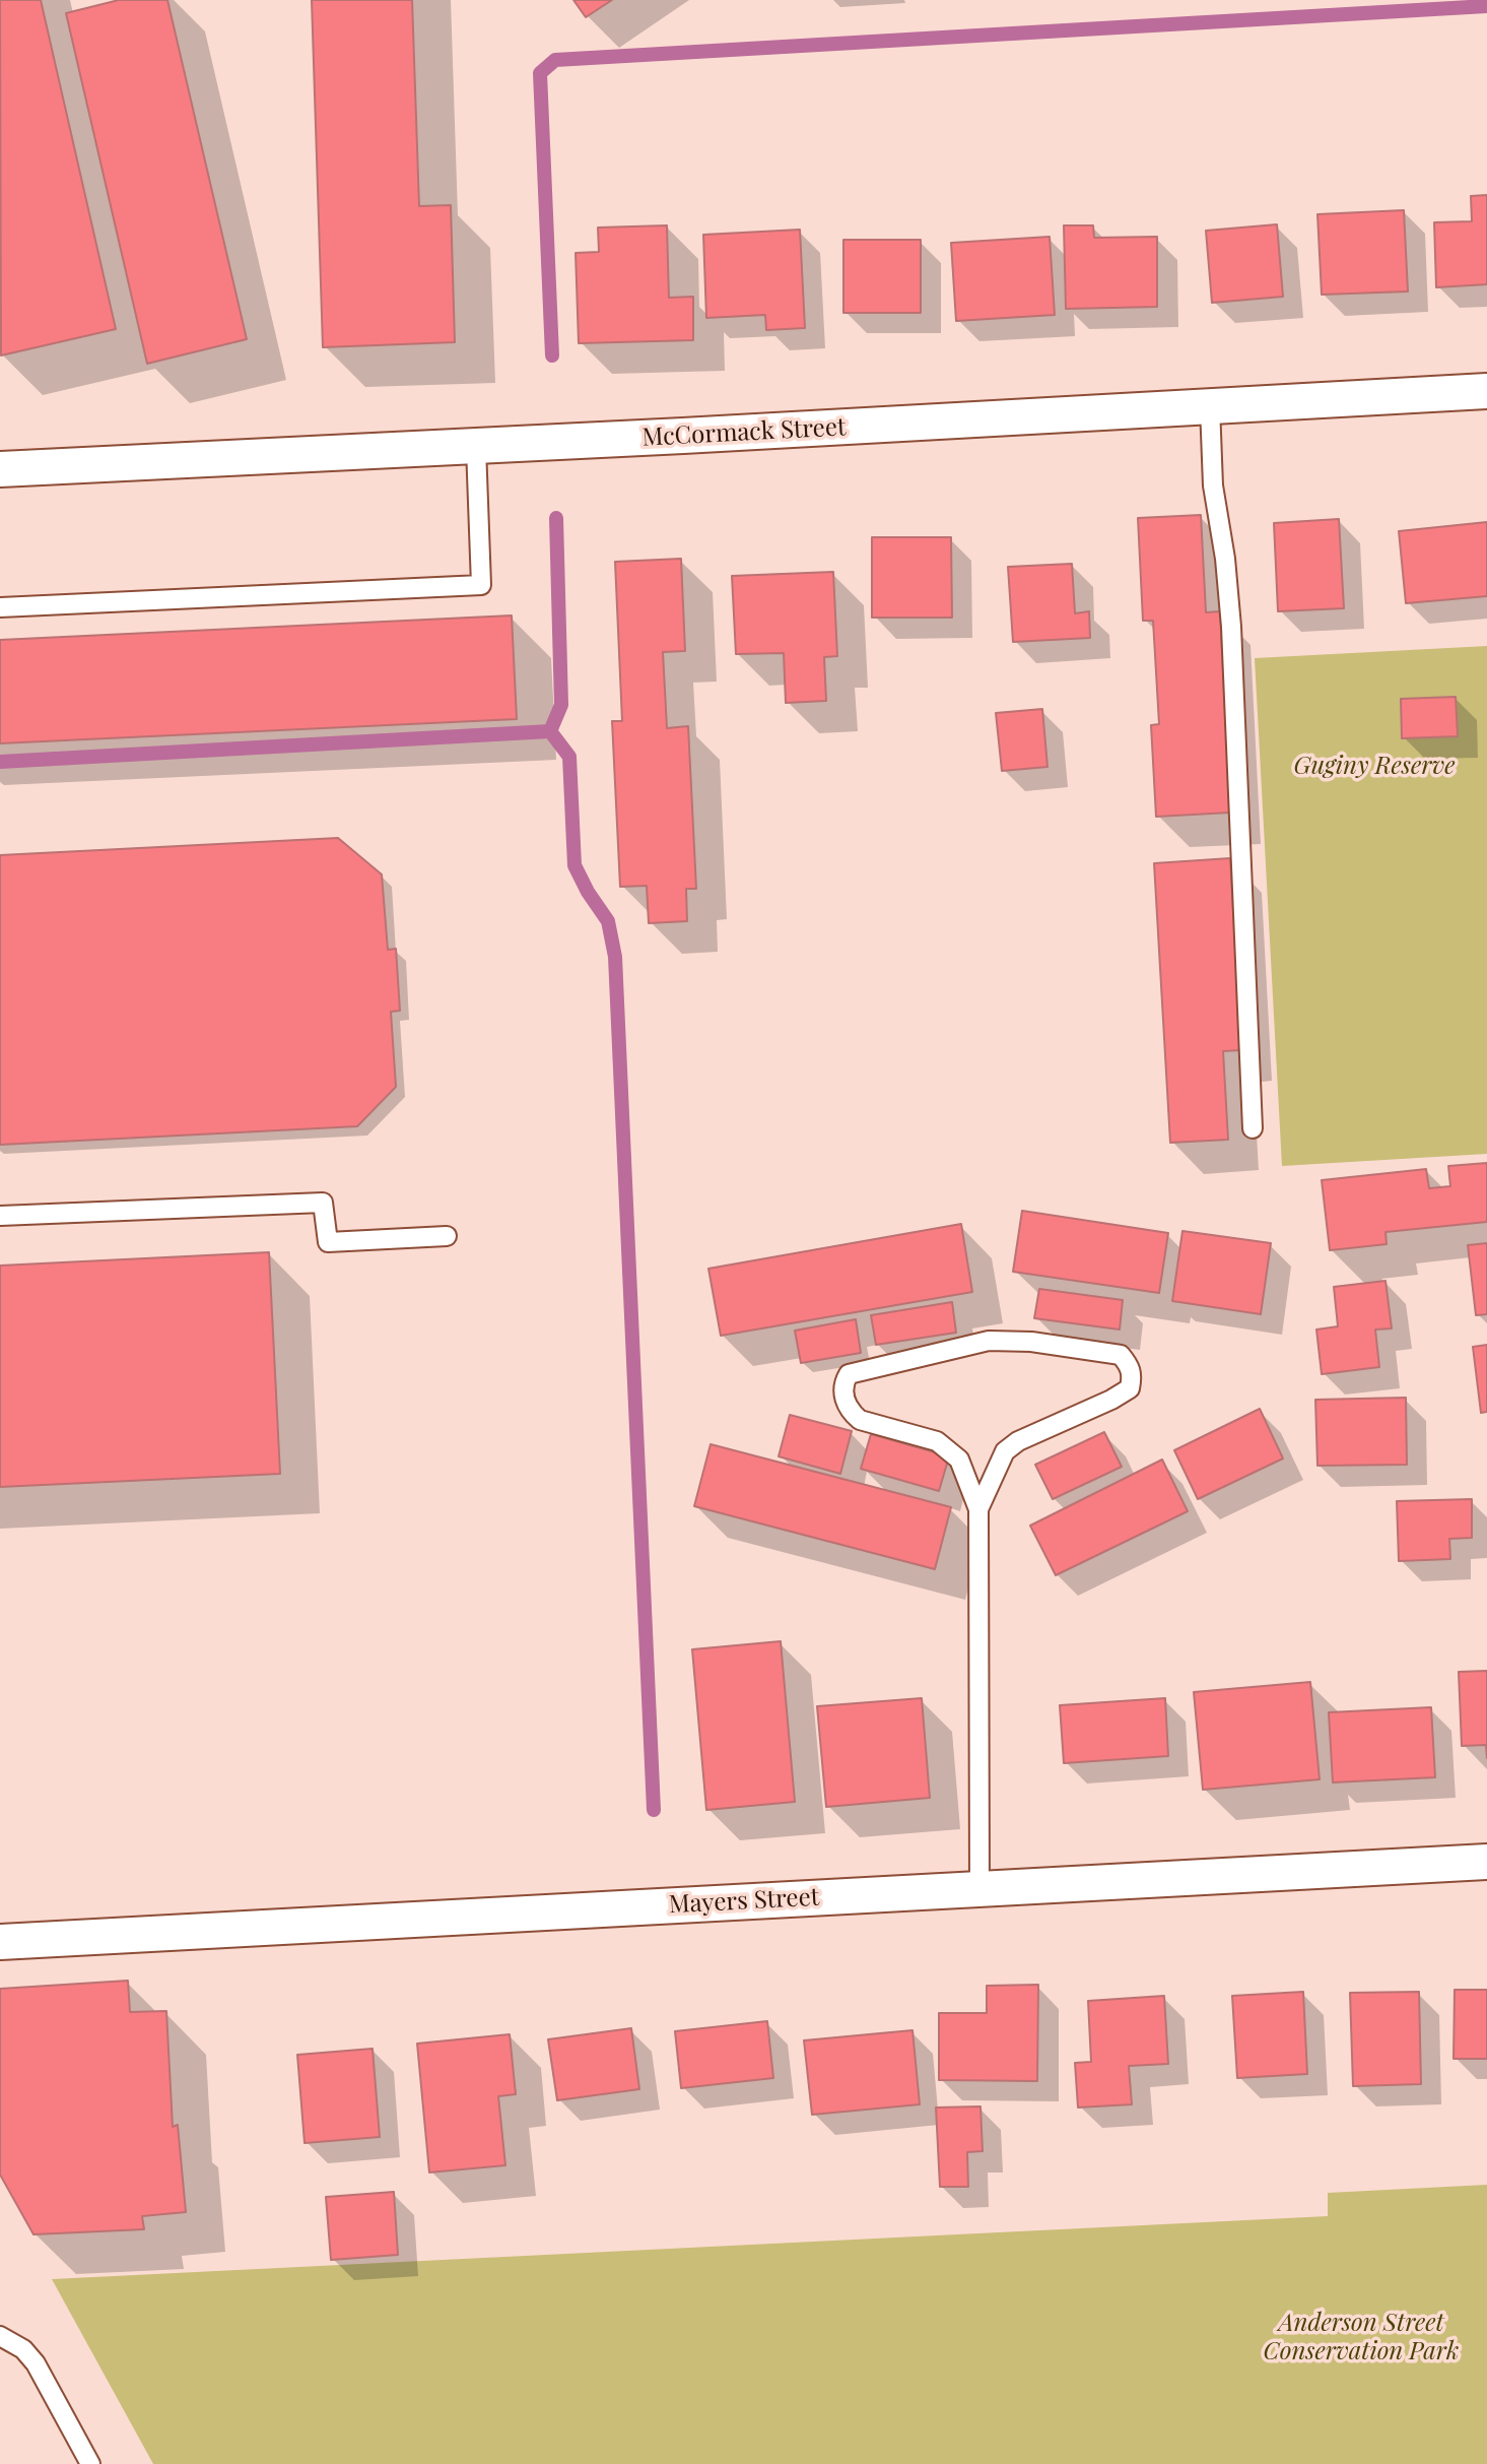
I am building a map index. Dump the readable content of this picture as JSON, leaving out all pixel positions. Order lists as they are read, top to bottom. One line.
{"streets":{"street":["McCormack Street","Mayers Street"]},"parks":["Guginy Reserve","Anderson Street Conservation Park"]}
